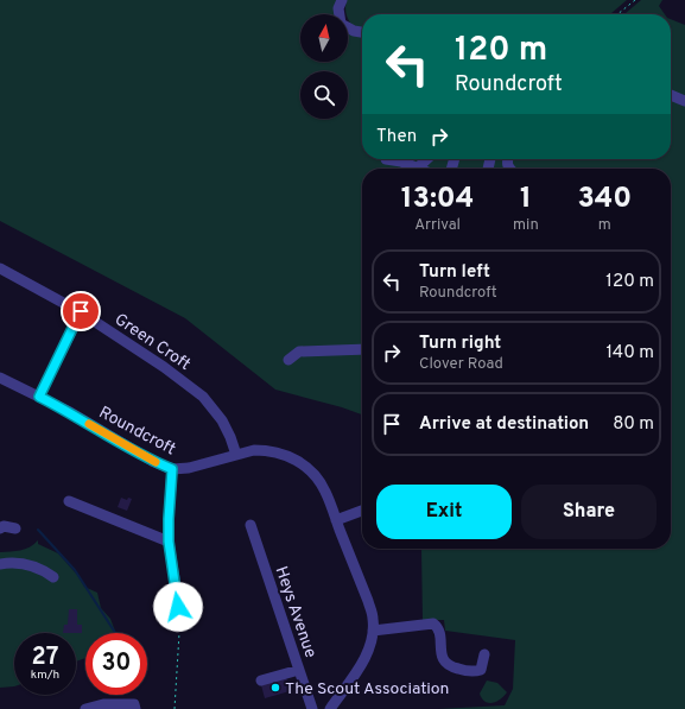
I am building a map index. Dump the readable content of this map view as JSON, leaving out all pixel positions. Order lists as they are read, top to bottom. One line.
{"streets":{"street":["Green Croft","Roundcroft","Heys Avenue"]},"crossings":[["Green Croft","Roundcroft"]],"places":["The Scout Association"],"north":"top","page":{"turn":["120 m","Roundcroft"],"then":"Then","eta":["13:04","Arrival","1","min","340","m"],"list":[{"name":"Turn left","note":"Roundcroft","value":"120 m"},{"name":"Turn right","note":"Clover Road","value":"140 m"},{"name":"Arrive at destination","value":"80 m"}],"buttons":["Exit","Share"],"speed":"27 km/h","limit":"30"}}
